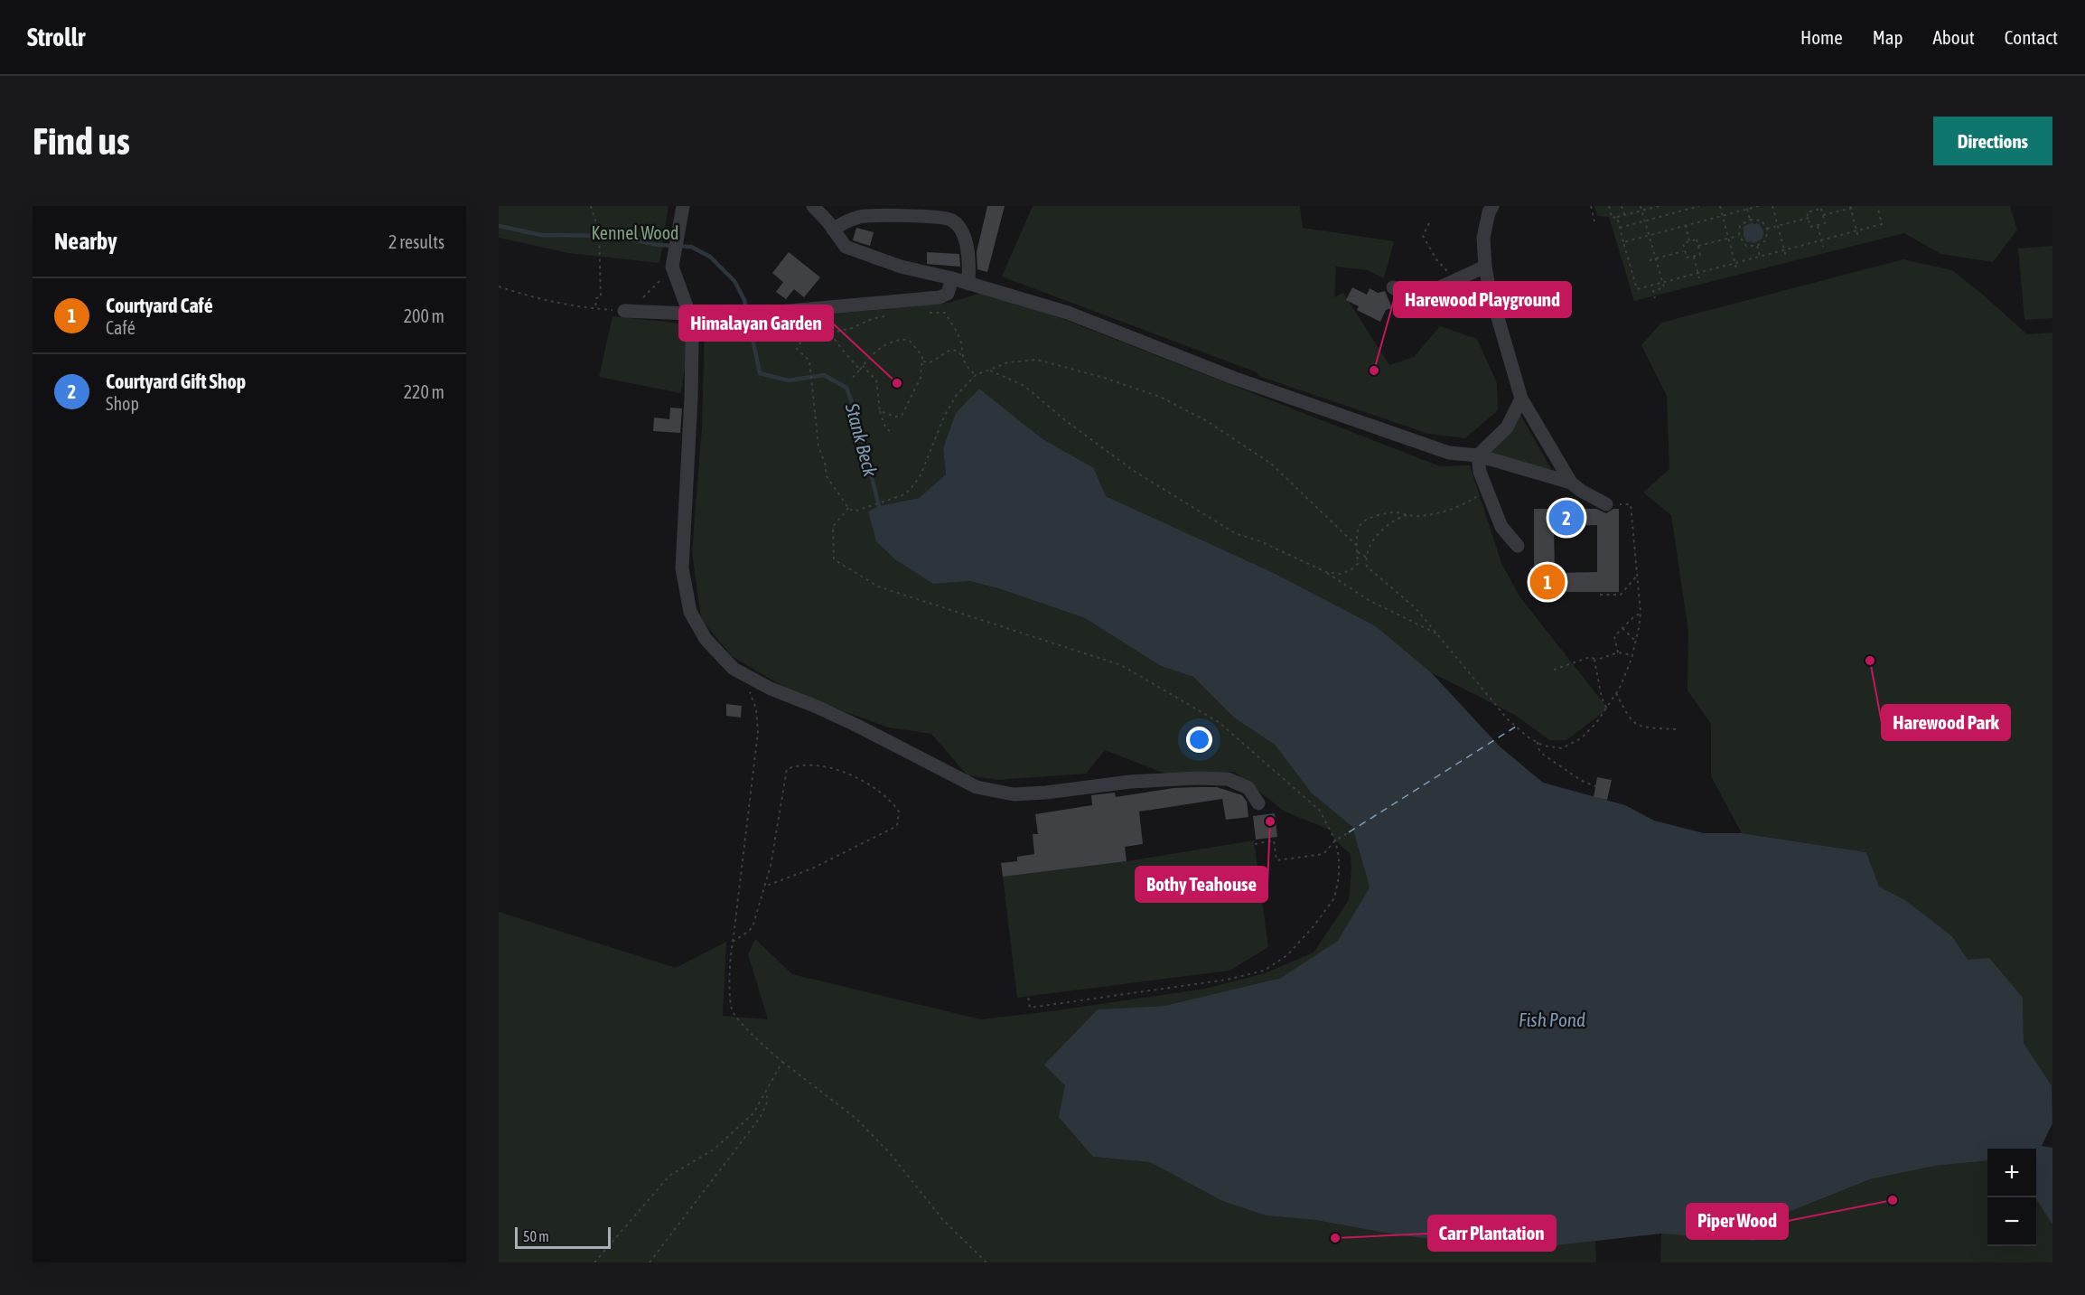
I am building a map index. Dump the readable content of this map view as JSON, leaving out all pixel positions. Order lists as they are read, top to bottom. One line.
{"water":["Stank Beck","Fish Pond"],"parks":["Kennel Wood"],"places":["Harewood Playground","Himalayan Garden","Harewood Park","Bothy Teahouse","Piper Wood","Carr Plantation"],"scale_bar":"50 m","page":{"header":"Strollr","nav":["Home","Map","About","Contact"],"buttons":"Directions","title":"Find us","heading":["Nearby","2 results"],"list":[{"mark":"1","name":"Courtyard Café","note":"Café","value":"200 m"},{"mark":"2","name":"Courtyard Gift Shop","note":"Shop","value":"220 m"}],"pins":["2","1"],"map_buttons":["+","−"],"scale":"50 m"}}
